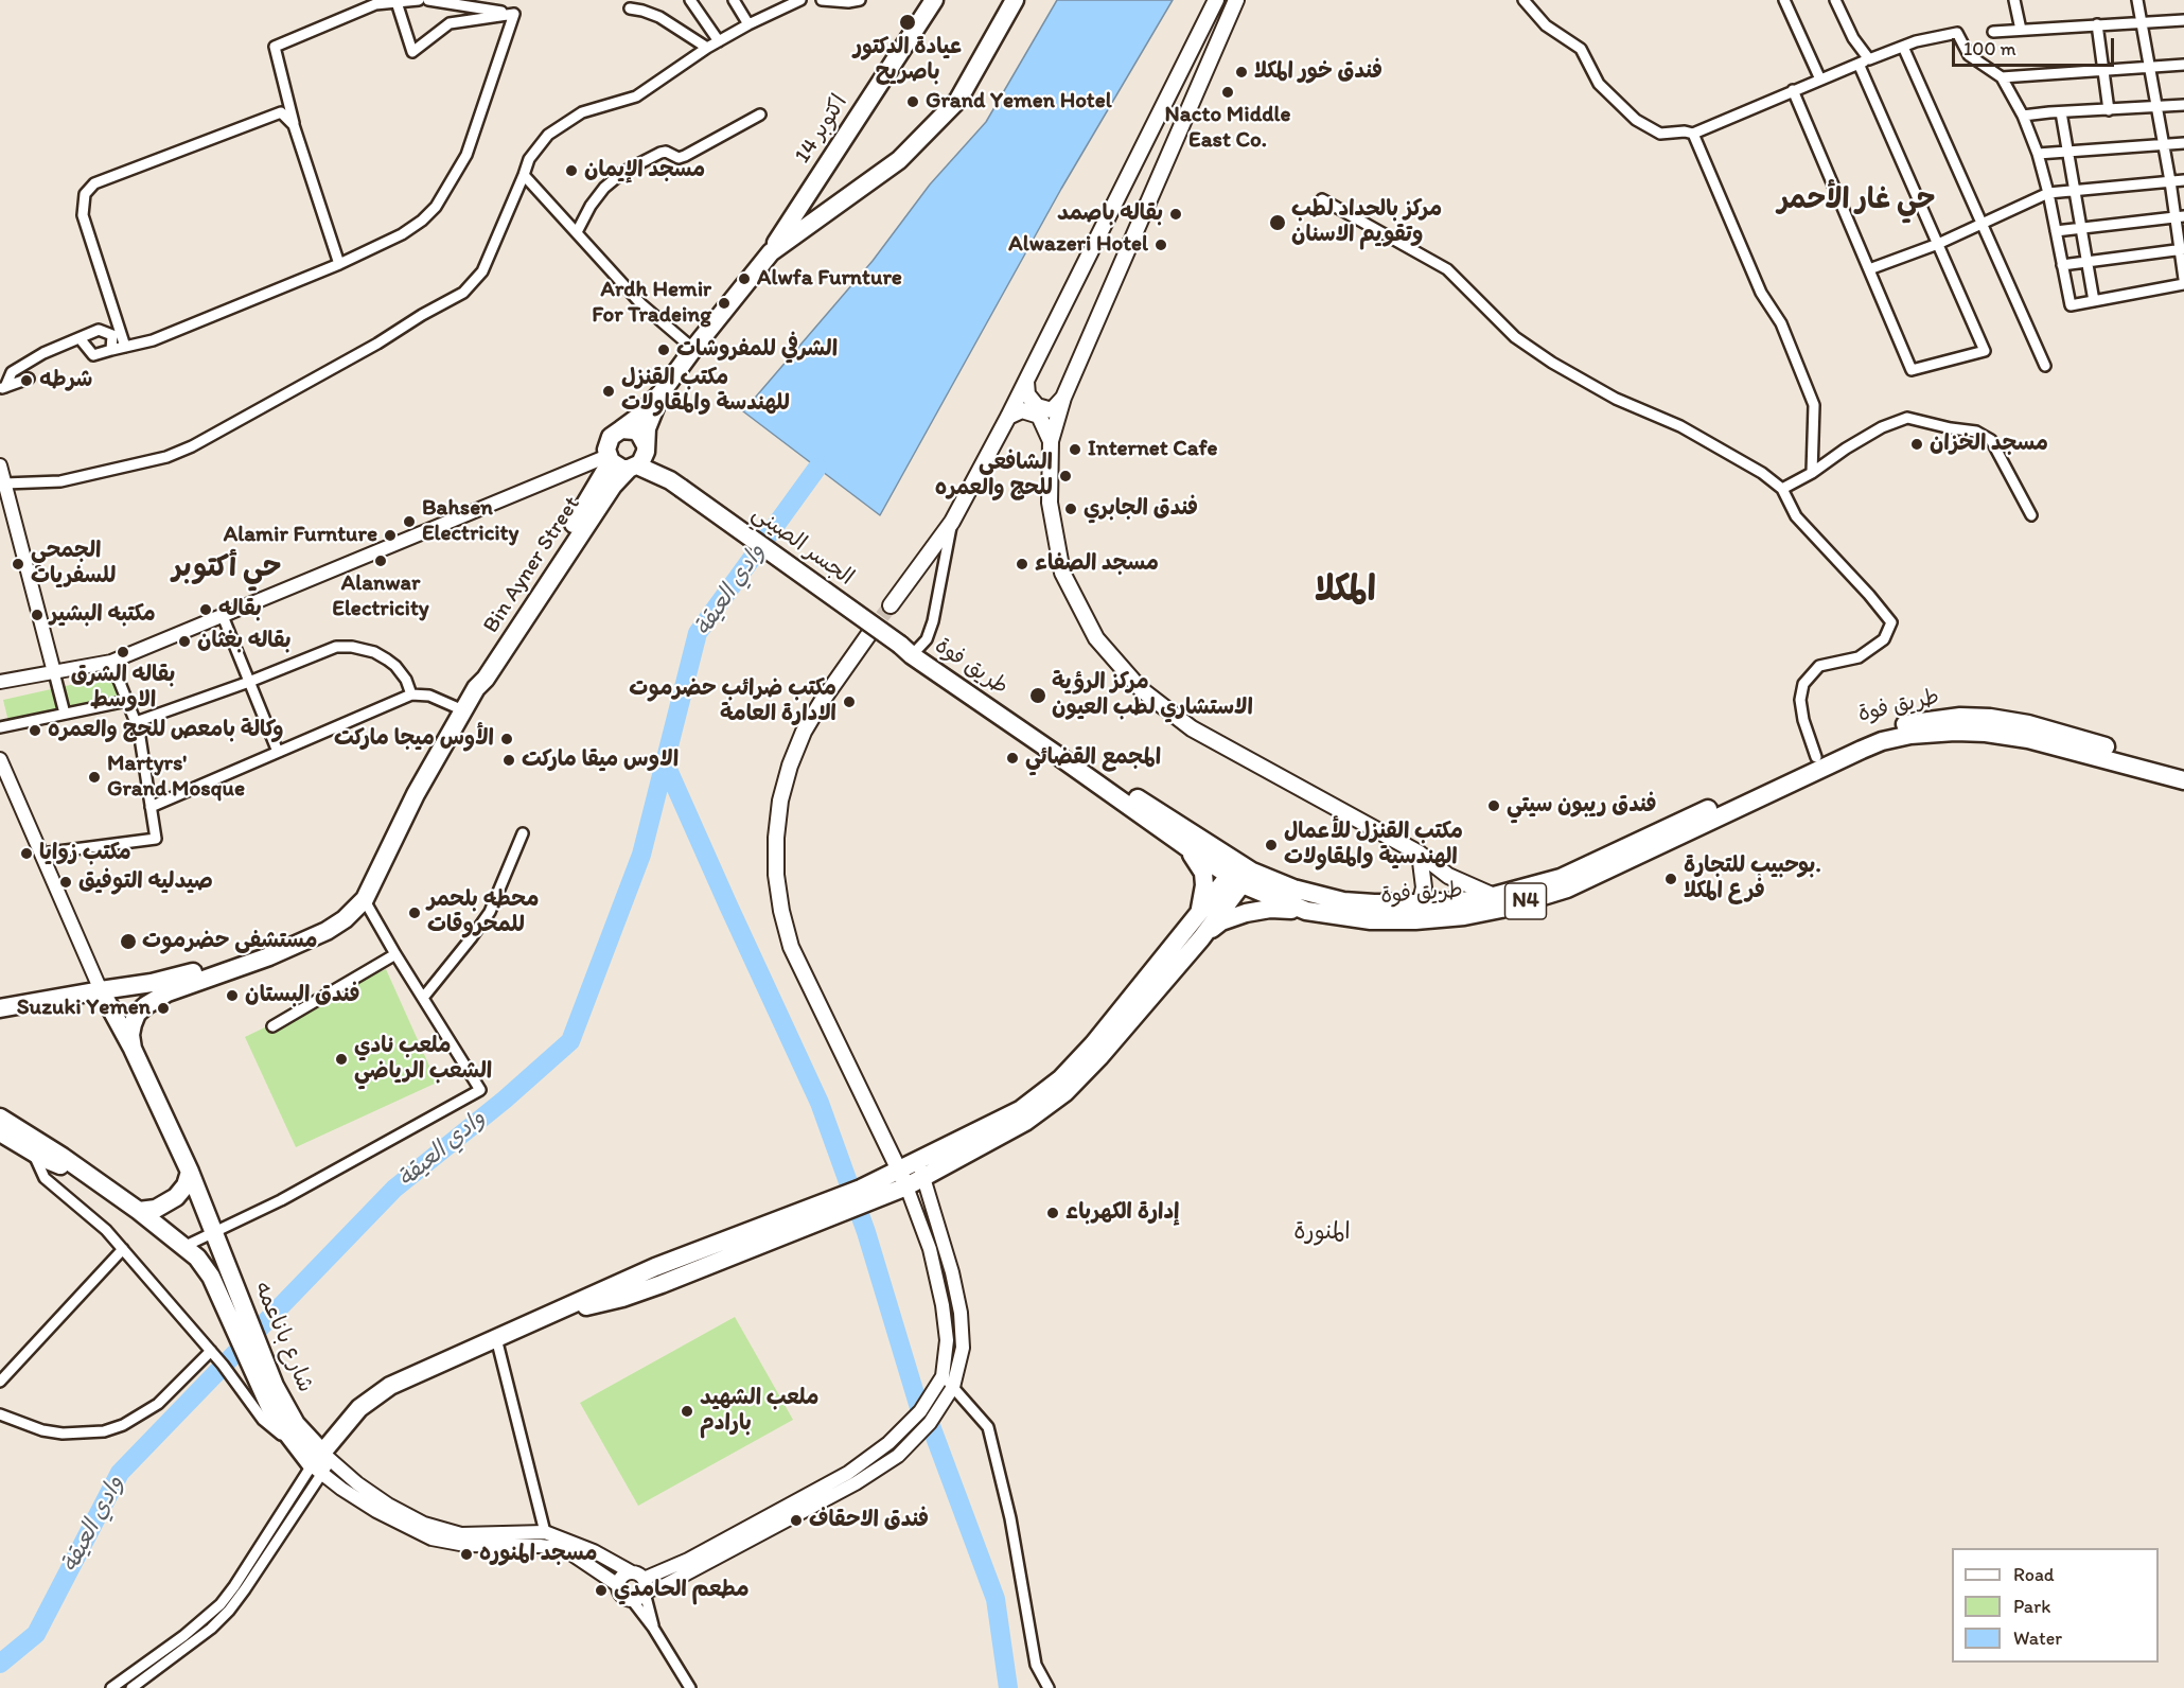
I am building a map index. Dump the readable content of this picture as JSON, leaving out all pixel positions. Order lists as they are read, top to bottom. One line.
{"streets":{"highway":["14 اكتوبر","الجسر الصيني","Bin Ayner Street","طريق فوة","N4","شارع باناعمه"]},"crossings":[["الجسر الصيني","طريق فوة"],["Bin Ayner Street","شارع باناعمه"]],"districts":["حي غار الأحمر","حي أكتوبر","المكلا","المنورة"],"water":["وادي العيقة"],"places":["عيادة الدكتور باصريح","فندق خور المكلا","Nacto Middle East Co.","Grand Yemen Hotel","مسجد الإيمان","بقاله باصمد","مركز بالحداد لطب وتقويم الاسنان","Alwazeri Hotel","Alwfa Furnture","Ardh Hemir For Tradeing","الشرفي للمفروشات","شرطه","مكتب القنزل للهندسة والمقاولات","مسجد الخزان","Internet Cafe","الشافعي للحج والعمره","فندق الجابري","Bahsen Electricity","Alamir Furnture","Alanwar Electricity","الجمحي للسفريات","مسجد الصفاء","بقاله","مكتبه البشير","بقاله بغثان","بقاله الشرق الاوسط","مركز الرؤية الاستشاري لطب العيون","مكتب ضرائب حضرموت الادارة العامة","وكالة بامعص للحج والعمره","الأوس ميجا ماركت","المجمع القضائي","الاوس ميقا ماركت","Martyrs' Grand Mosque","فندق ريبون سيتي","مكتب القنزل للأعمال الهندسية والمقاولات","مكتب زوايا","بوحبيب للتجارة. فرع المكلا","صيدليه التوفيق","محطه بلحمر للمحروقات","مستشفى حضرموت","فندق البستان","Suzuki Yemen","ملعب نادي الشعب الرياضي","إدارة الكهرباء","ملعب الشهيد بارادم","فندق الاحقاف","مسجد المنوره","مطعم الحامدي"],"legend":["Road","Park","Water"],"scale_bar":"100 m"}
